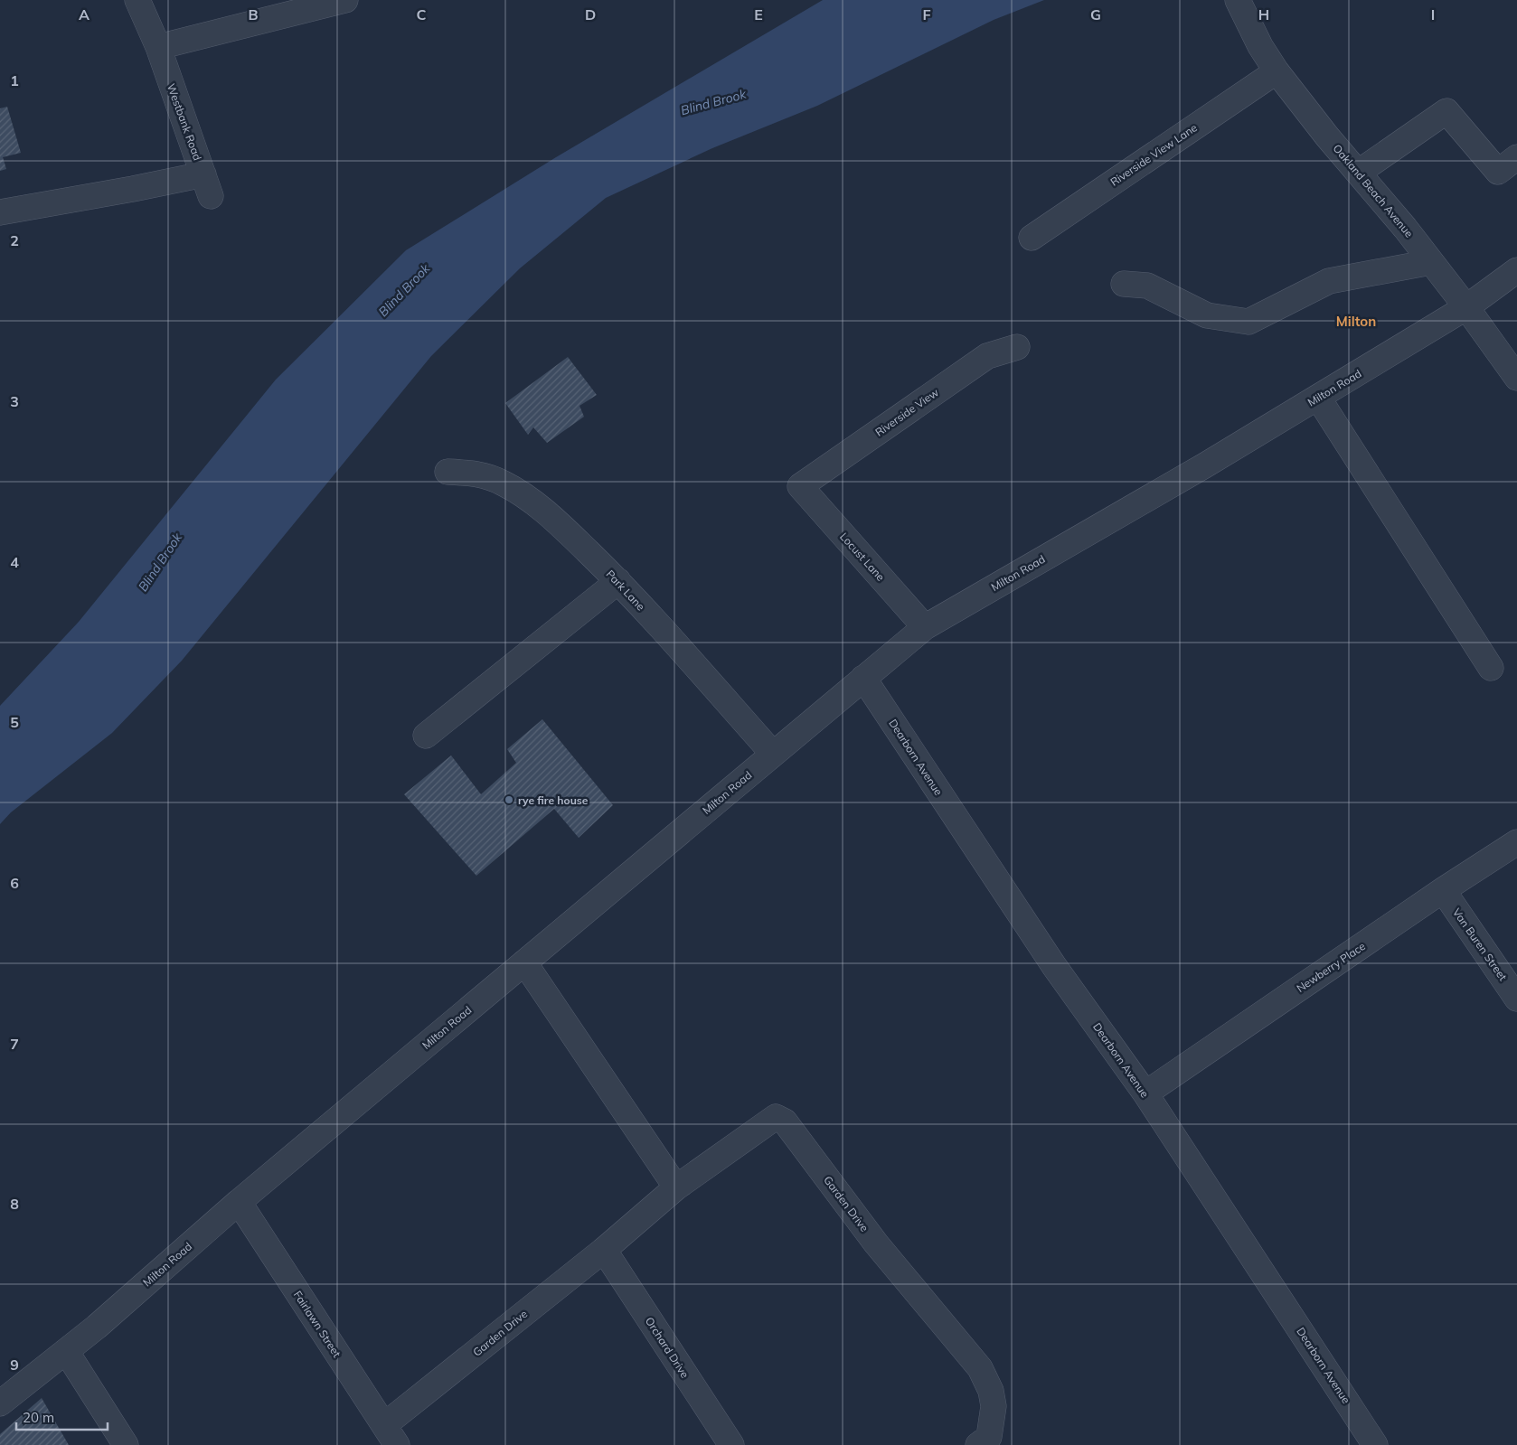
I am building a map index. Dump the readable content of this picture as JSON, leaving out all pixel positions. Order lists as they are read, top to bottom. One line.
{"streets":{"street":["Westbank Road","Riverside View Lane","Oakland Beach Avenue","Milton Road","Riverside View","Locust Lane","Park Lane","Dearborn Avenue","Van Buren Street","Newberry Place","Garden Drive","Fairlawn Street","Orchard Drive"]},"crossings":[["Riverside View Lane","Oakland Beach Avenue"],["Oakland Beach Avenue","Milton Road"],["Milton Road","Locust Lane"],["Milton Road","Park Lane"],["Milton Road","Dearborn Avenue"],["Milton Road","Fairlawn Street"],["Riverside View","Locust Lane"],["Dearborn Avenue","Newberry Place"],["Van Buren Street","Newberry Place"],["Garden Drive","Fairlawn Street"],["Garden Drive","Orchard Drive"]],"districts":["Milton"],"water":["Blind Brook"],"places":["rye fire house"],"scale_bar":"20 m","grid":{"columns":["A","B","C","D","E","F","G","H","I"],"rows":["1","2","3","4","5","6","7","8","9"]}}
